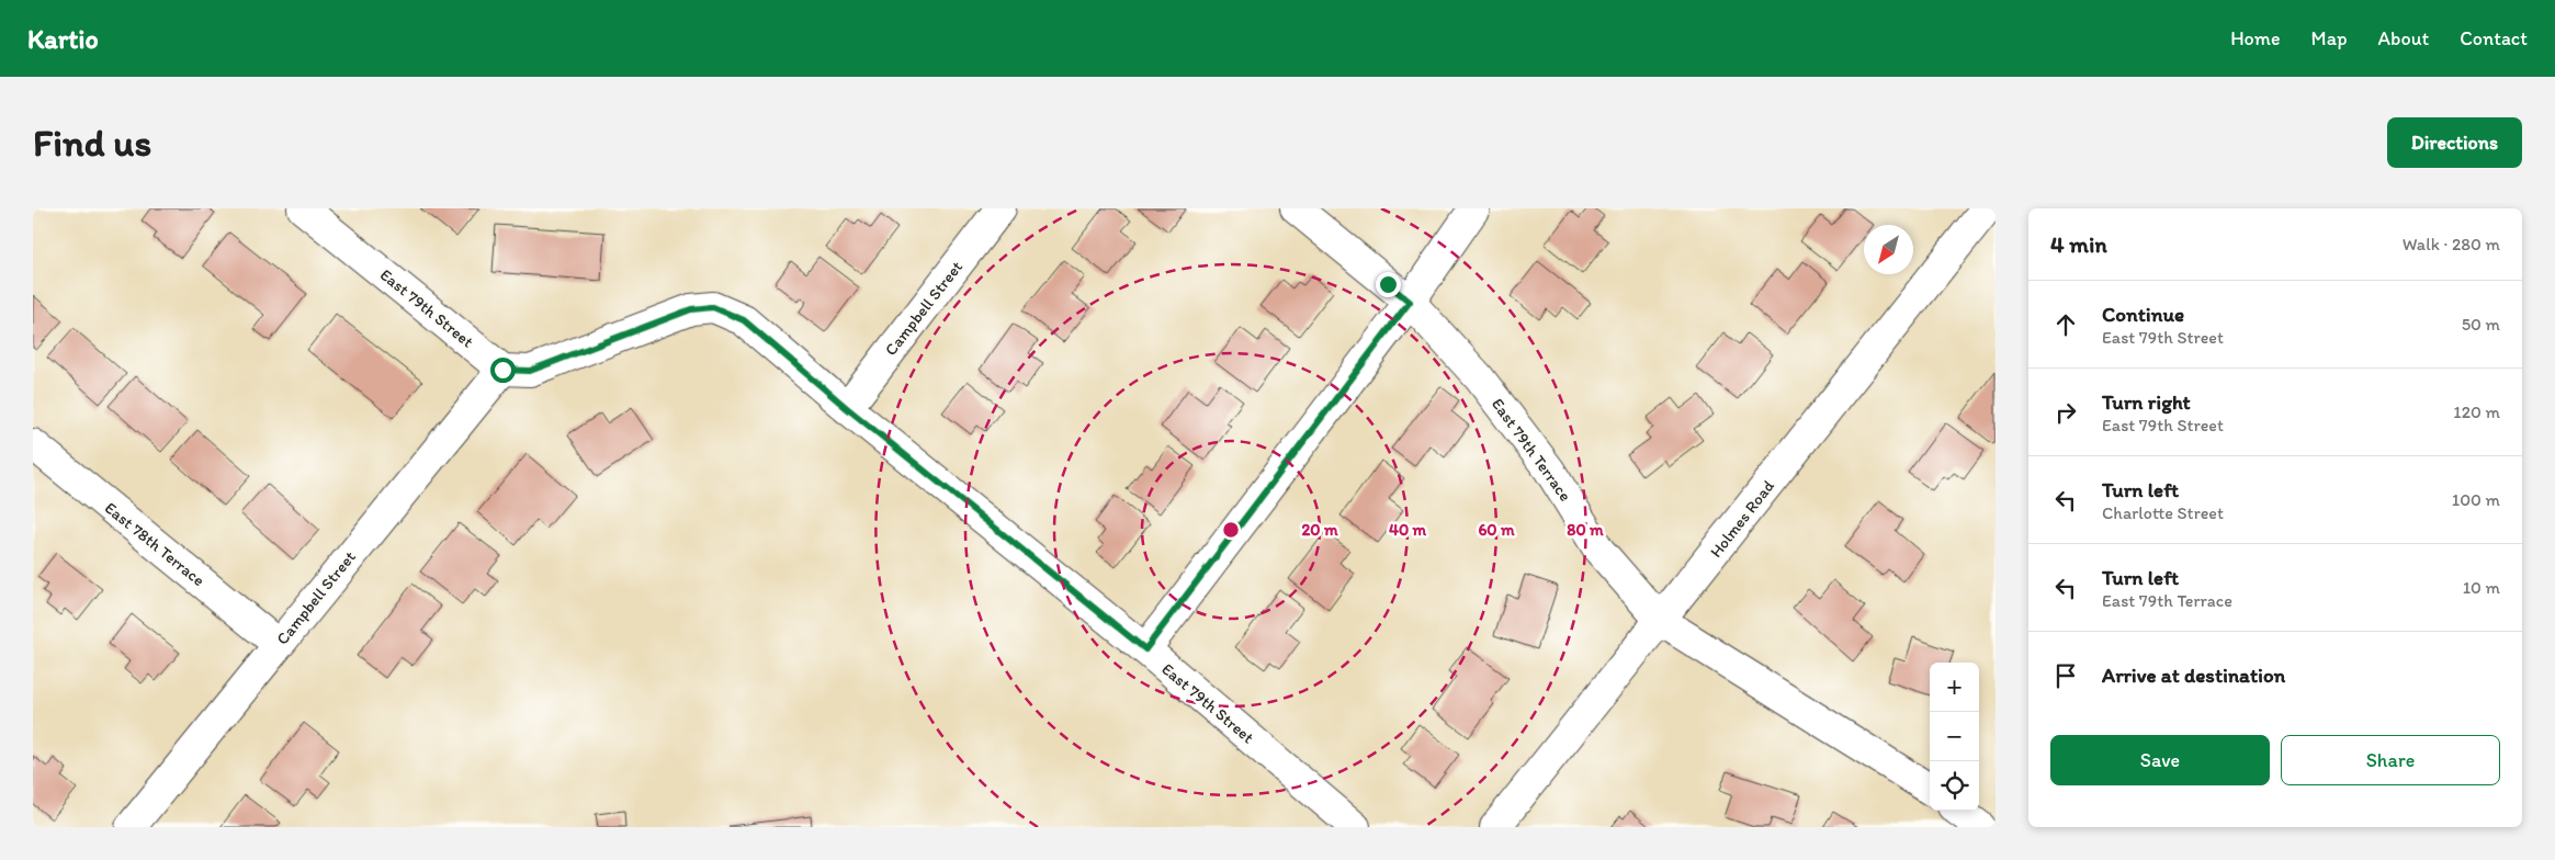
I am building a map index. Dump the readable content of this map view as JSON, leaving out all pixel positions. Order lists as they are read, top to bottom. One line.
{"streets":{"street":["East 79th Street","Campbell Street","East 79th Terrace","Holmes Road","East 78th Terrace"]},"crossings":[["East 79th Street","Campbell Street"],["Campbell Street","East 78th Terrace"],["East 79th Terrace","Holmes Road"]],"north":"bottom left","page":{"header":"Kartio","nav":["Home","Map","About","Contact"],"buttons":["Directions",["Save","Share"]],"title":"Find us","heading":["4 min","Walk · 280 m"],"list":[["Continue","East 79th Street","50 m"],["Turn right","East 79th Street","120 m"],["Turn left","Charlotte Street","100 m"],["Turn left","East 79th Terrace","10 m"],"Arrive at destination"],"map_buttons":["+","−"]},"rings":["20 m","40 m","60 m","80 m"]}
